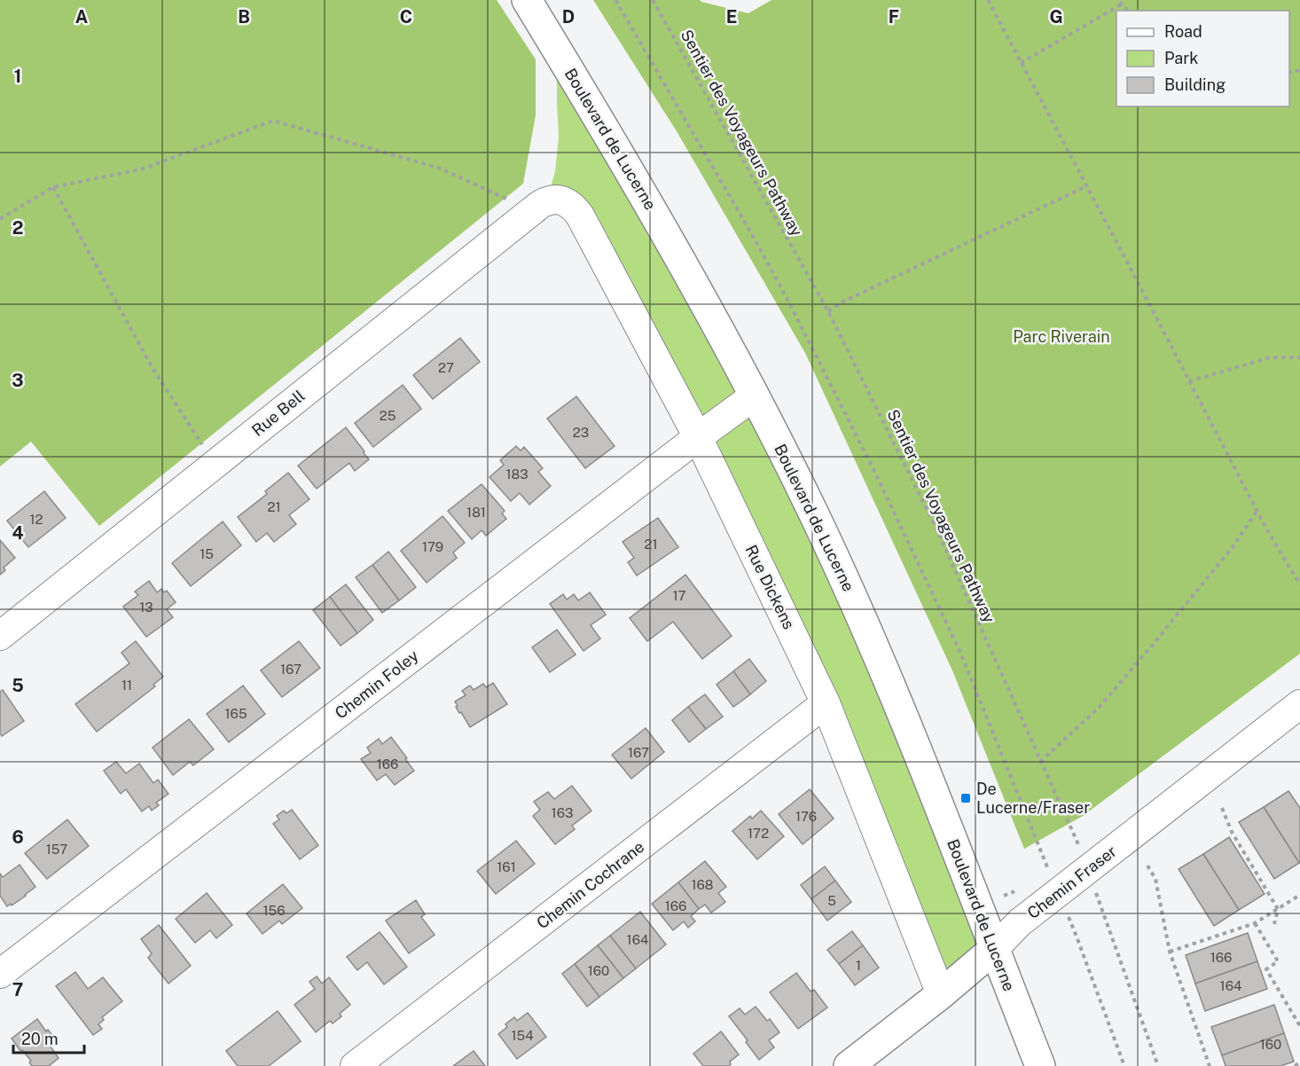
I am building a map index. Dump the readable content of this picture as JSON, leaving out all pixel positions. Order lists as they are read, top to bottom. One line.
{"streets":{"main road":["Boulevard de Lucerne","Chemin Fraser"],"street":["Rue Bell","Rue Dickens","Chemin Foley","Chemin Cochrane"],"path":["Sentier des Voyageurs Pathway"]},"crossings":[["Sentier des Voyageurs Pathway","Chemin Fraser"],["Boulevard de Lucerne","Chemin Foley"],["Boulevard de Lucerne","Chemin Fraser"],["Rue Bell","Rue Dickens"],["Rue Dickens","Chemin Foley"],["Rue Dickens","Chemin Fraser"],["Rue Dickens","Chemin Cochrane"]],"parks":["Parc Riverain"],"places":{"transit":["De Lucerne/Fraser"]},"house_numbers":["27","25","23","183","21","181","12","21","179","15","17","13","167","11","165","167","166","163","176","172","157","161","168","5","166","156","164","166","1","160","164","154","160"],"legend":["Road","Park","Building"],"scale_bar":"20 m","grid":{"columns":["A","B","C","D","E","F","G"],"rows":["1","2","3","4","5","6","7"]}}
